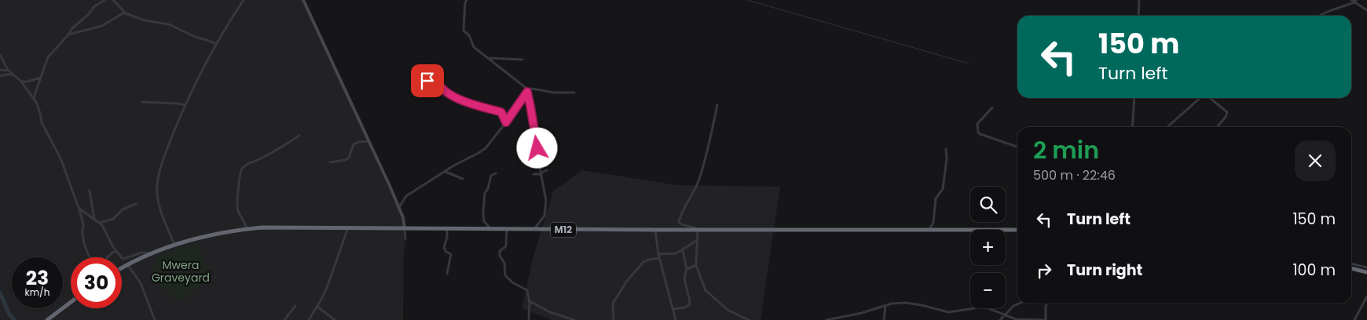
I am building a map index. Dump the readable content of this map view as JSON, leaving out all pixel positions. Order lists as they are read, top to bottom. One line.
{"streets":{"highway":["M12"]},"parks":["Mwera Graveyard"],"page":{"turn":["150 m","Turn left"],"heading":["2 min","500 m · 22:46"],"map_buttons":["+","−"],"list":[{"name":"Turn left","value":"150 m"},{"name":"Turn right","value":"100 m"}],"speed":"23 km/h","limit":"30"}}
